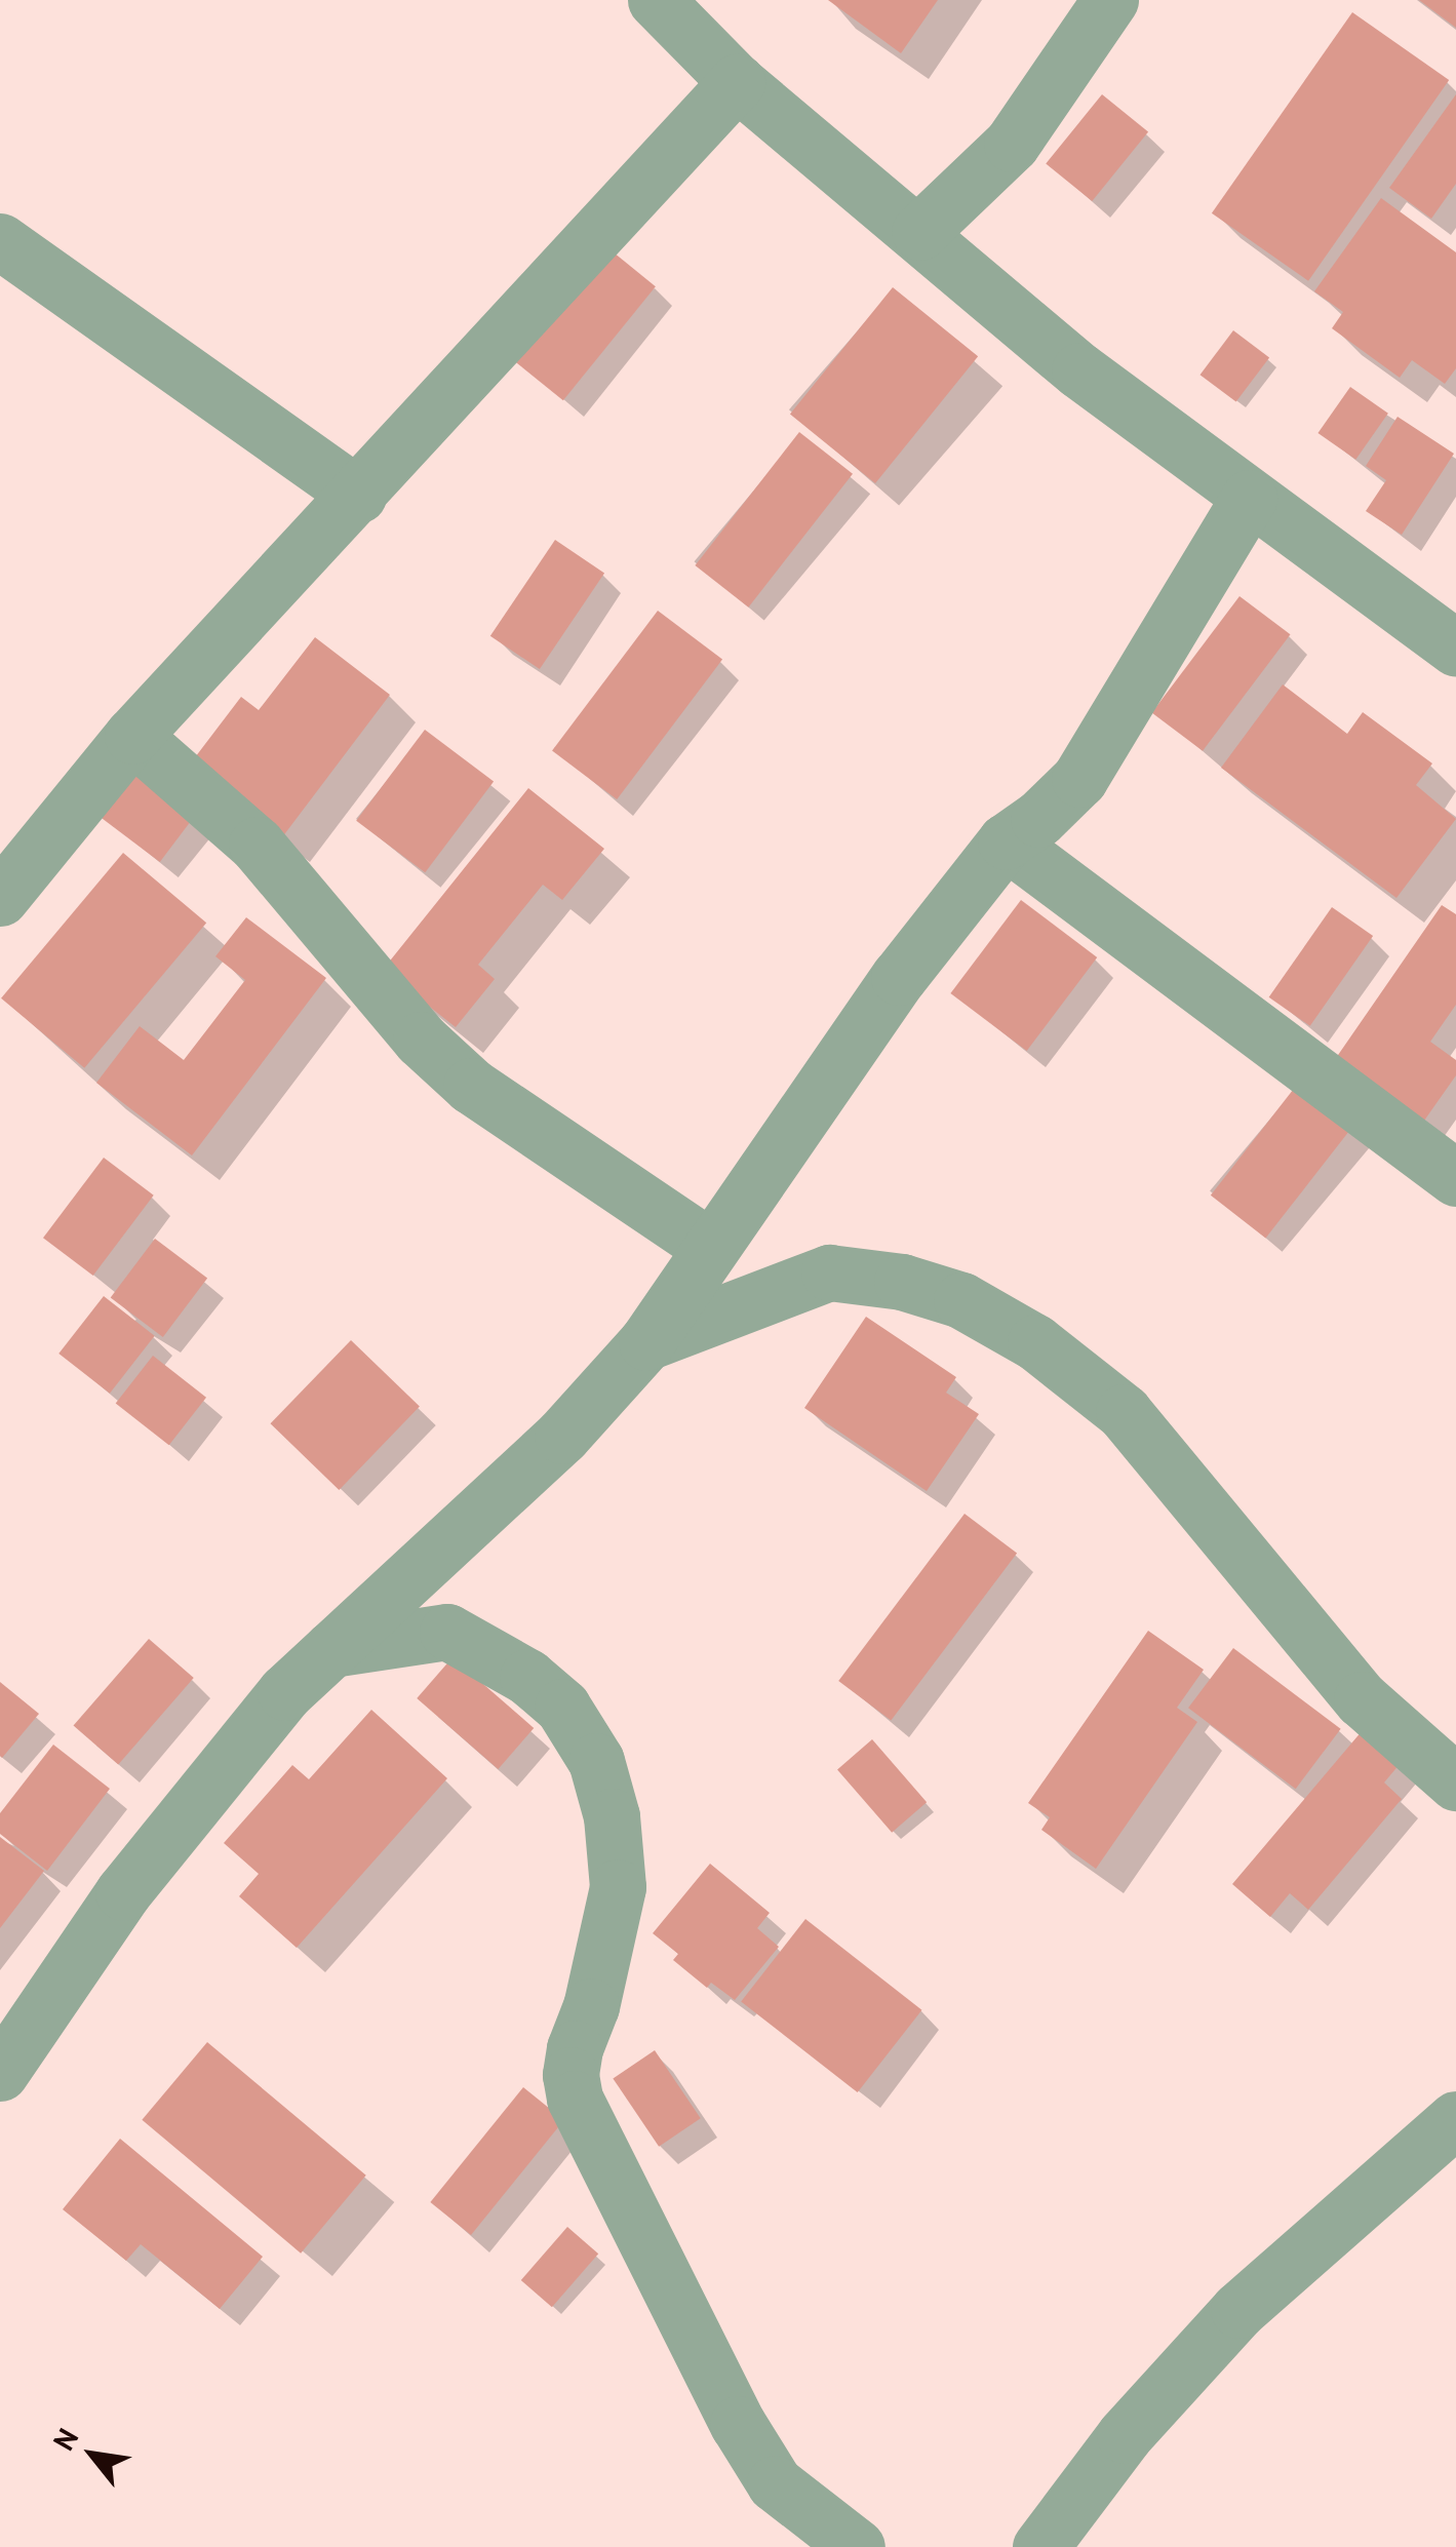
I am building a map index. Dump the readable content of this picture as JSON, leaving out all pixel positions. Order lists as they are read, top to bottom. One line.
{"north":"top left"}
